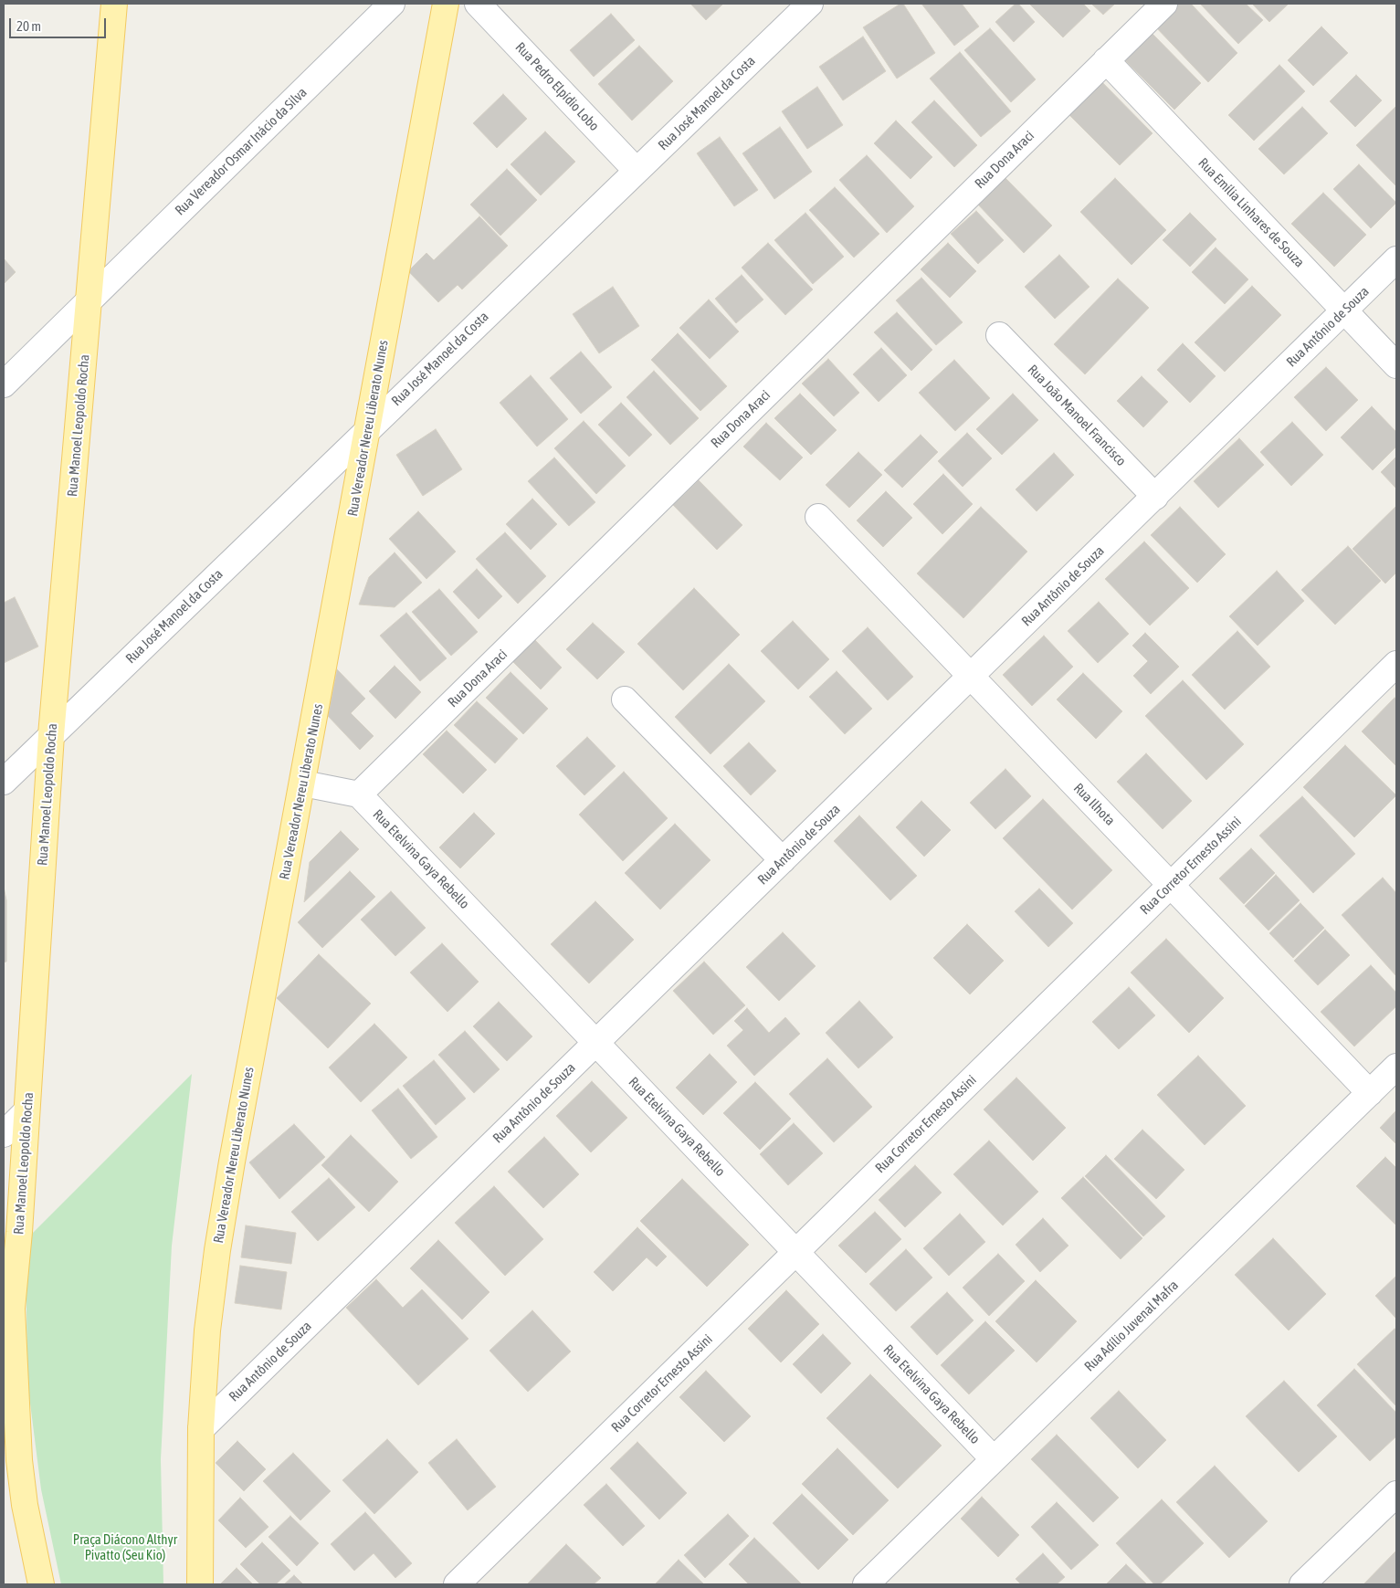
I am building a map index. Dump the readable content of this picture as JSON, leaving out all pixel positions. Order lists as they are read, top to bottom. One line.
{"streets":{"main road":["Rua Manoel Leopoldo Rocha","Rua Vereador Nereu Liberato Nunes"],"street":["Rua Pedro Elpídio Lobo","Rua José Manoel da Costa","Rua Vereador Osmar Inácio da Silva","Rua Dona Araci","Rua Emília Linhares de Souza","Rua Antônio de Souza","Rua João Manoel Francisco","Rua Ilhota","Rua Etelvina Gaya Rebello","Rua Corretor Ernesto Assini","Rua Adílio Juvenal Mafra"]},"crossings":[["Rua Pedro Elpídio Lobo","Rua José Manoel da Costa"],["Rua José Manoel da Costa","Rua Manoel Leopoldo Rocha"],["Rua José Manoel da Costa","Rua Vereador Nereu Liberato Nunes"],["Rua Vereador Osmar Inácio da Silva","Rua Manoel Leopoldo Rocha"],["Rua Dona Araci","Rua Emília Linhares de Souza"],["Rua Dona Araci","Rua Etelvina Gaya Rebello"],["Rua Emília Linhares de Souza","Rua Antônio de Souza"],["Rua Antônio de Souza","Rua João Manoel Francisco"],["Rua Antônio de Souza","Rua Vereador Nereu Liberato Nunes"],["Rua Antônio de Souza","Rua Ilhota"],["Rua Antônio de Souza","Rua Etelvina Gaya Rebello"],["Rua Ilhota","Rua Corretor Ernesto Assini"],["Rua Ilhota","Rua Adílio Juvenal Mafra"],["Rua Etelvina Gaya Rebello","Rua Corretor Ernesto Assini"],["Rua Etelvina Gaya Rebello","Rua Adílio Juvenal Mafra"]],"parks":["Praça Diácono Althyr Pivatto (Seu Kio)"],"scale_bar":"20 m"}
